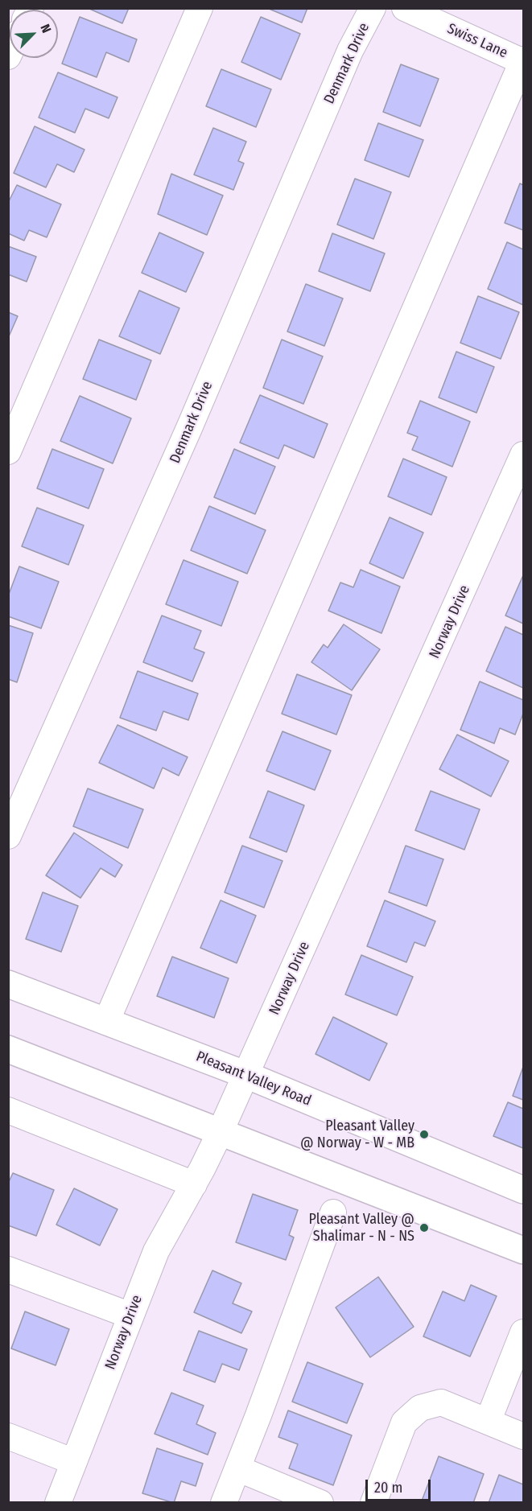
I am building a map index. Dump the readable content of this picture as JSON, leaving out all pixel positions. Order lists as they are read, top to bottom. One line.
{"streets":{"main road":["Pleasant Valley Road"],"street":["Swiss Lane","Denmark Drive","Norway Drive"]},"crossings":[["Norway Drive","Pleasant Valley Road"]],"places":["Pleasant Valley @ Norway - W - MB","Pleasant Valley @ Shalimar - N - NS"],"scale_bar":"20 m","north":"top right"}
